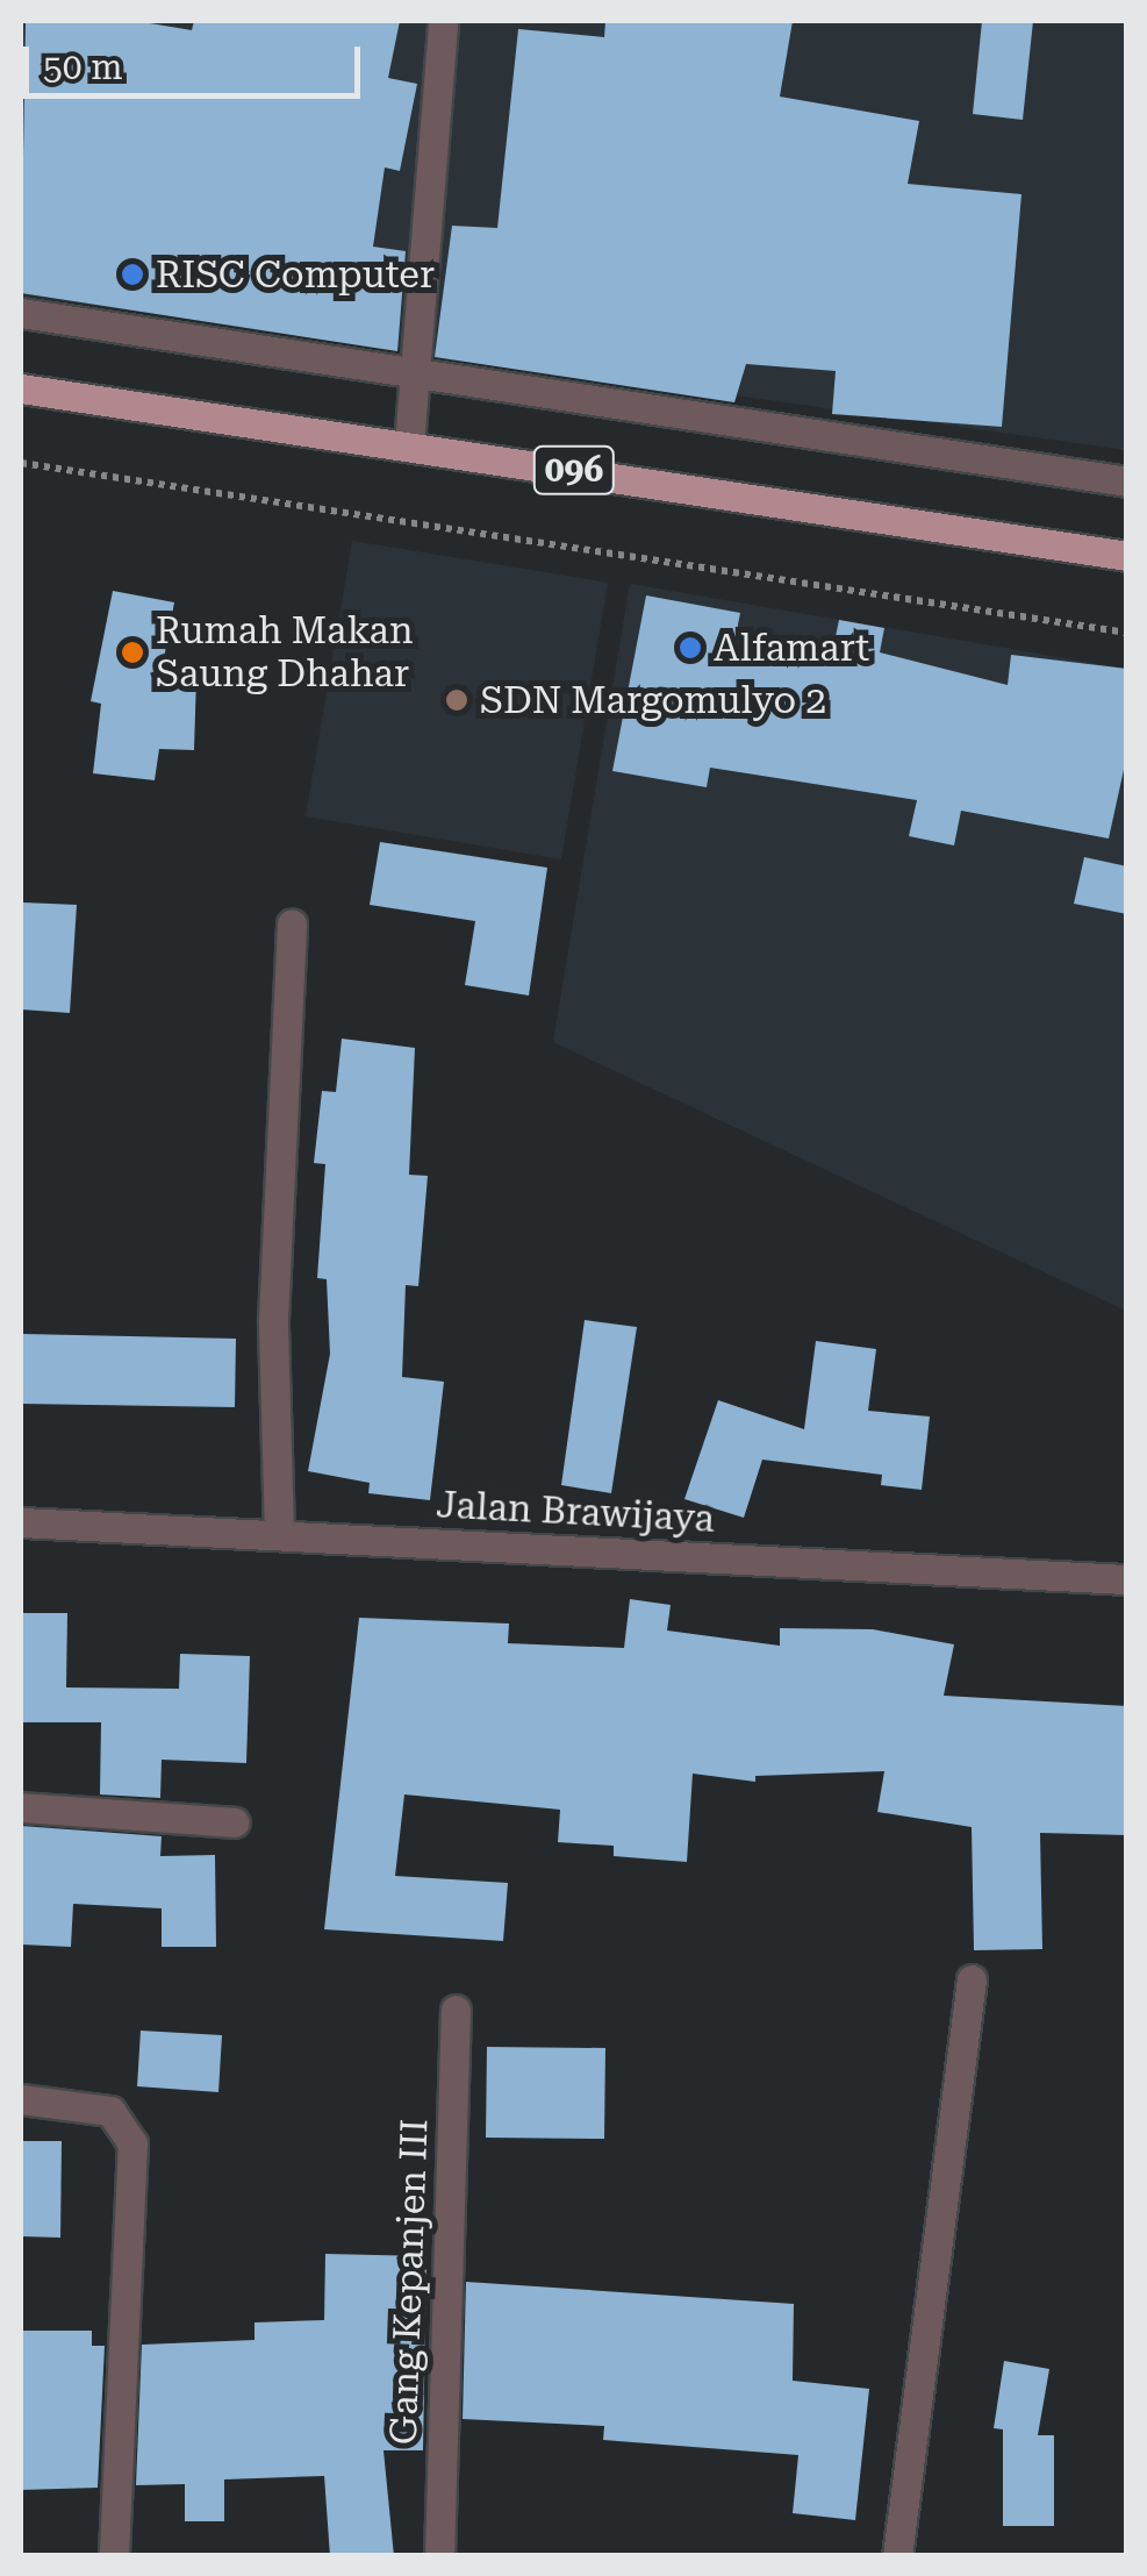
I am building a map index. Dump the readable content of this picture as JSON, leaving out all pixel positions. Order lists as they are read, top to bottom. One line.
{"streets":{"main road":["096"],"street":["Jalan Brawijaya","Gang Kepanjen III"]},"places":["RISC Computer","Alfamart","Rumah Makan Saung Dhahar","SDN Margomulyo 2"],"scale_bar":"50 m"}
